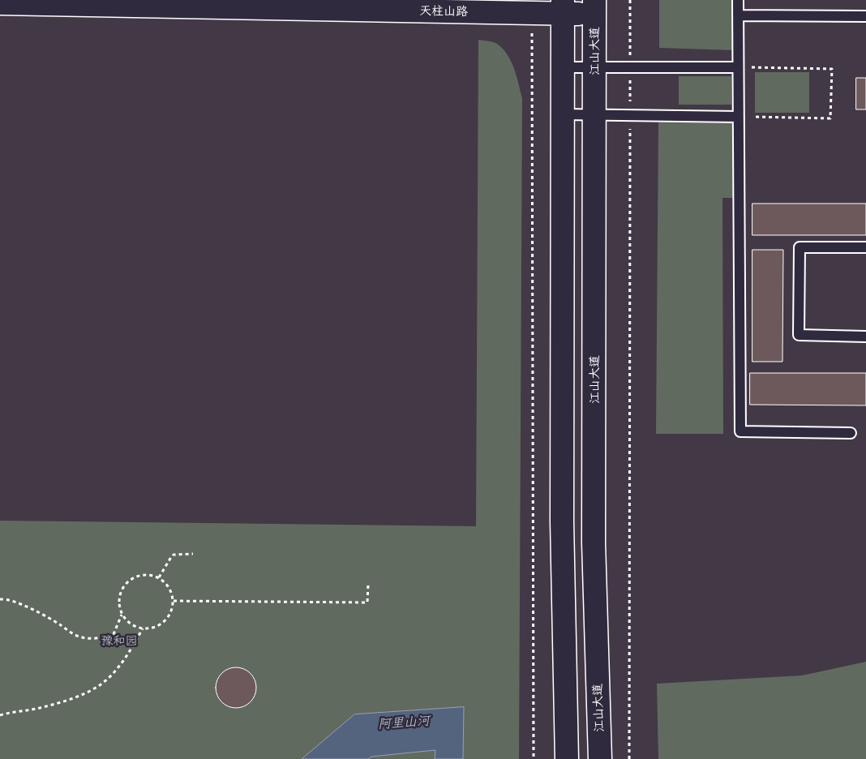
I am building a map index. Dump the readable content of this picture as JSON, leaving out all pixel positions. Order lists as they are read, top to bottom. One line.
{"streets":{"main road":["天柱山路","江山大道"]},"crossings":[["天柱山路","江山大道"]],"water":["阿里山河"],"parks":["豫和园"]}
